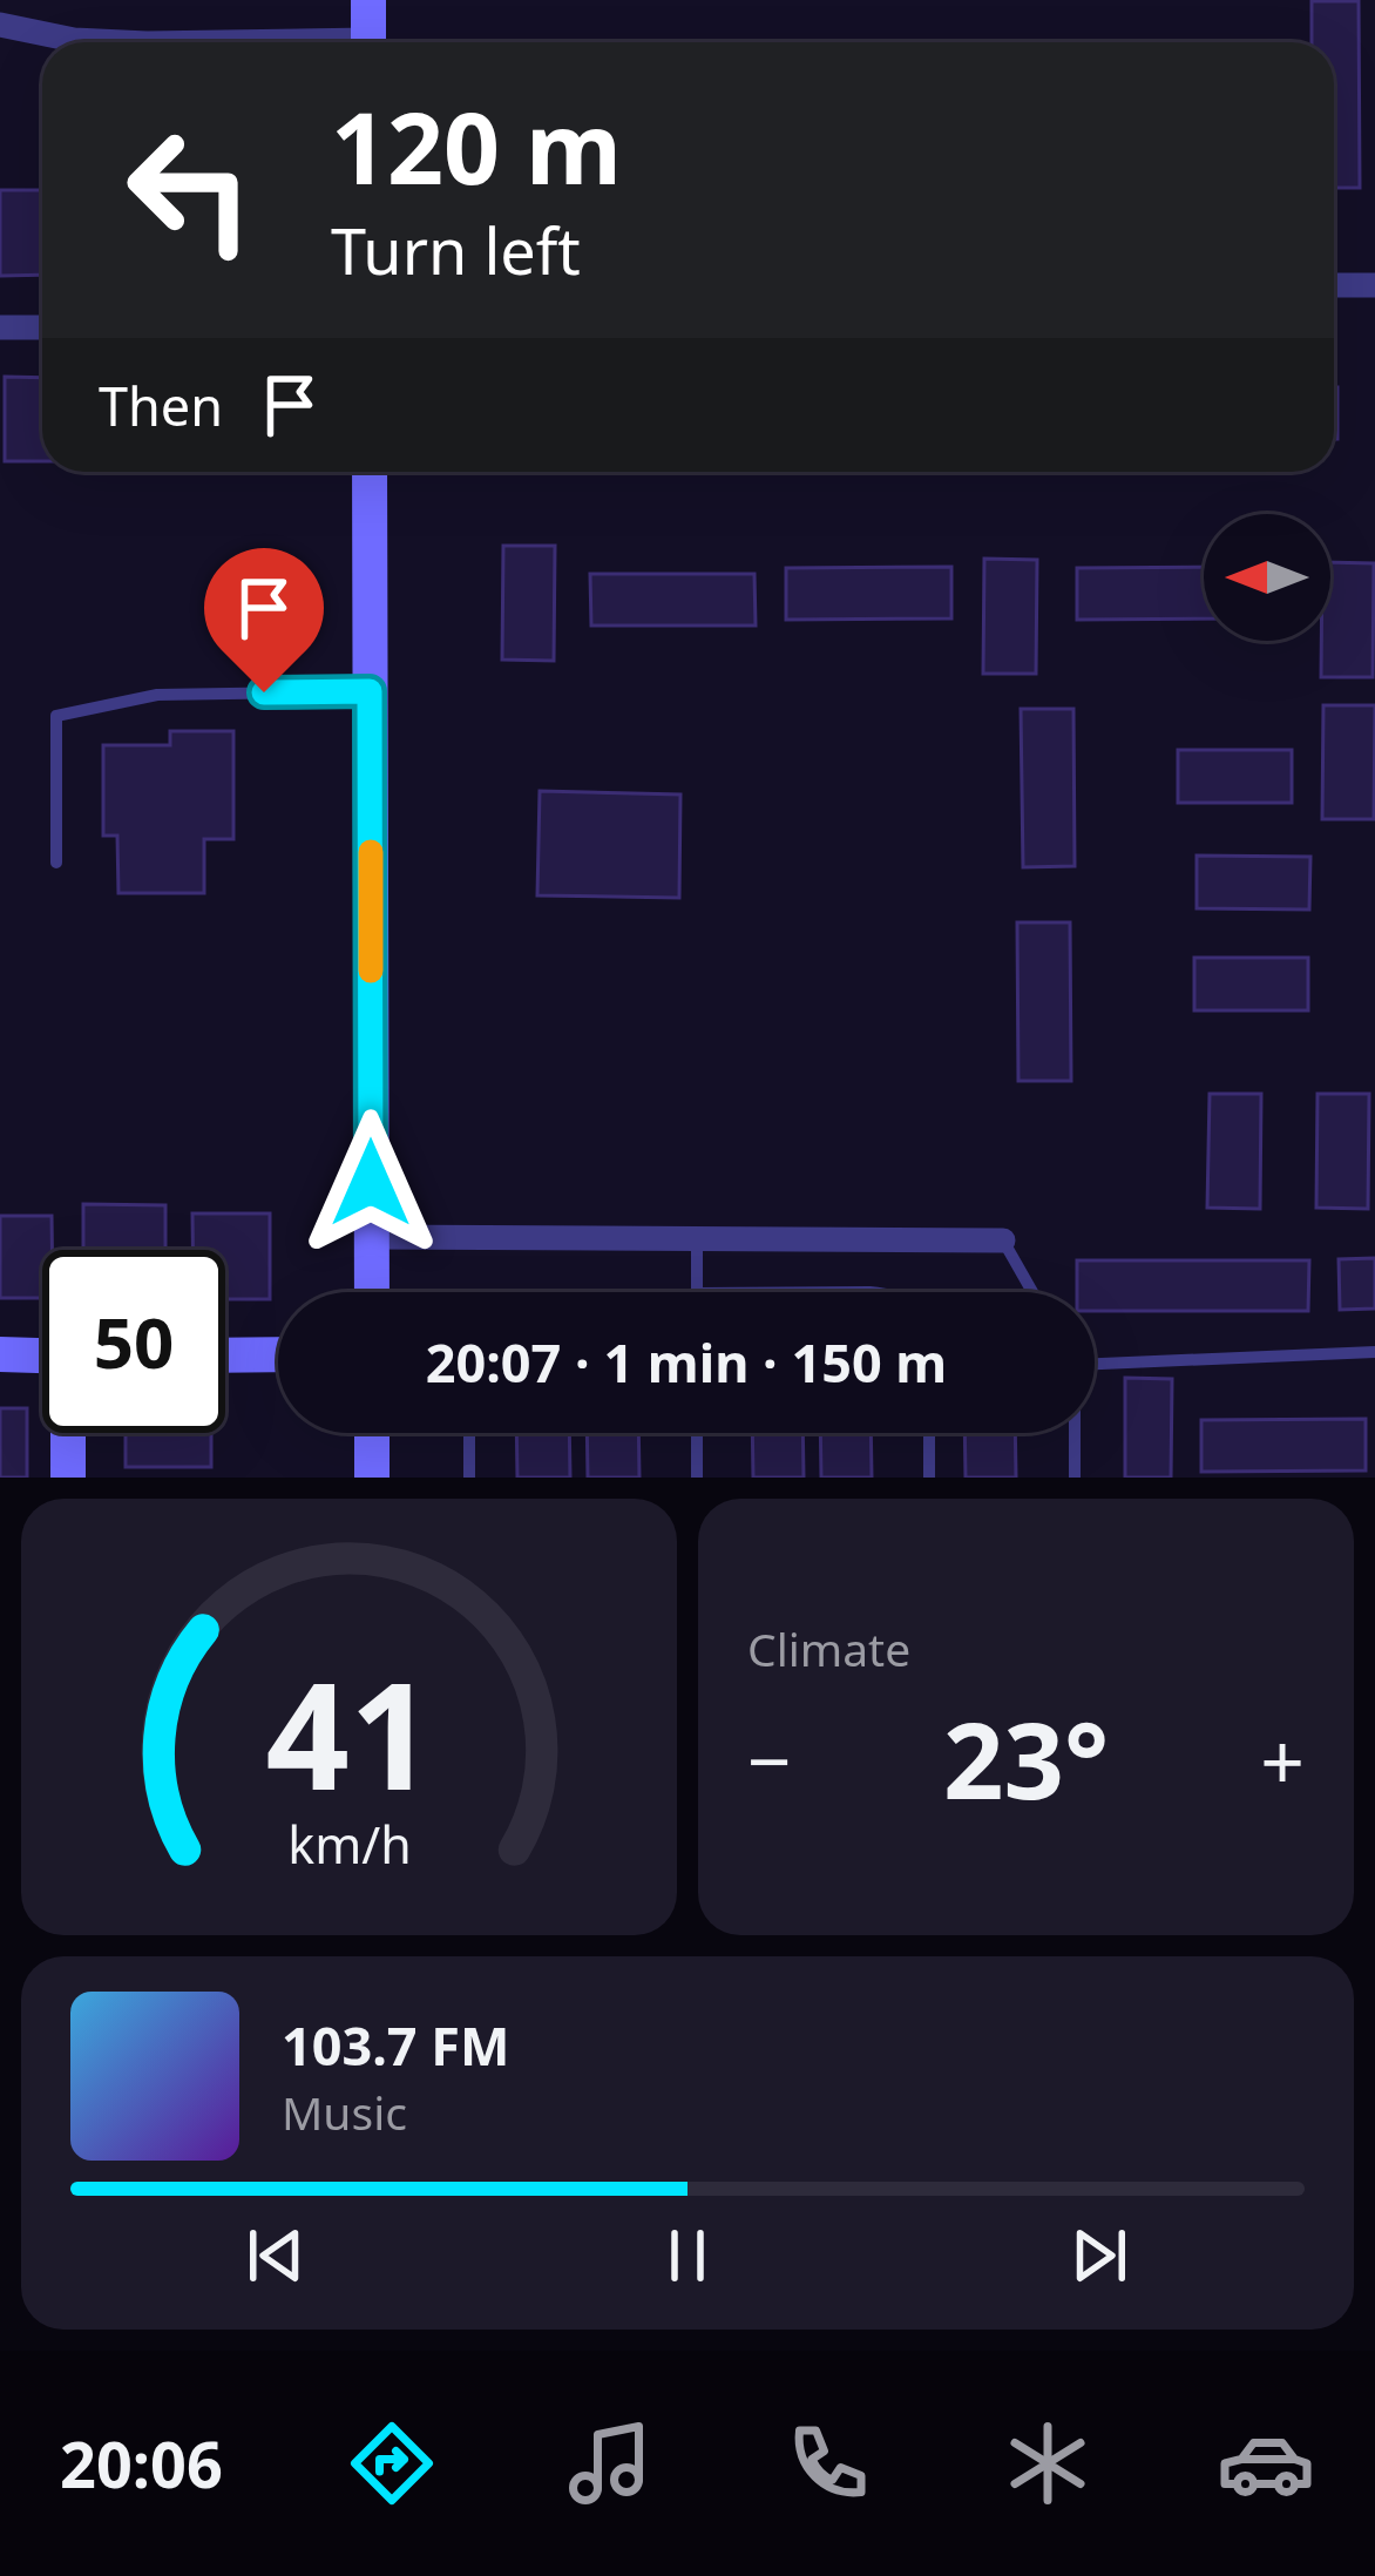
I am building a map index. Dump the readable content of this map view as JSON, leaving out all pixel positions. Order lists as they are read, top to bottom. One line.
{"north":"left","page":{"turn":["120 m","Turn left"],"then":"Then","limit":"50","trip":"20:07 · 1 min · 150 m","tile":"Climate","heat":["−","23°","+"],"song":["103.7 FM","Music"],"tabs":"20:06","gauge":["41","km/h"]}}
